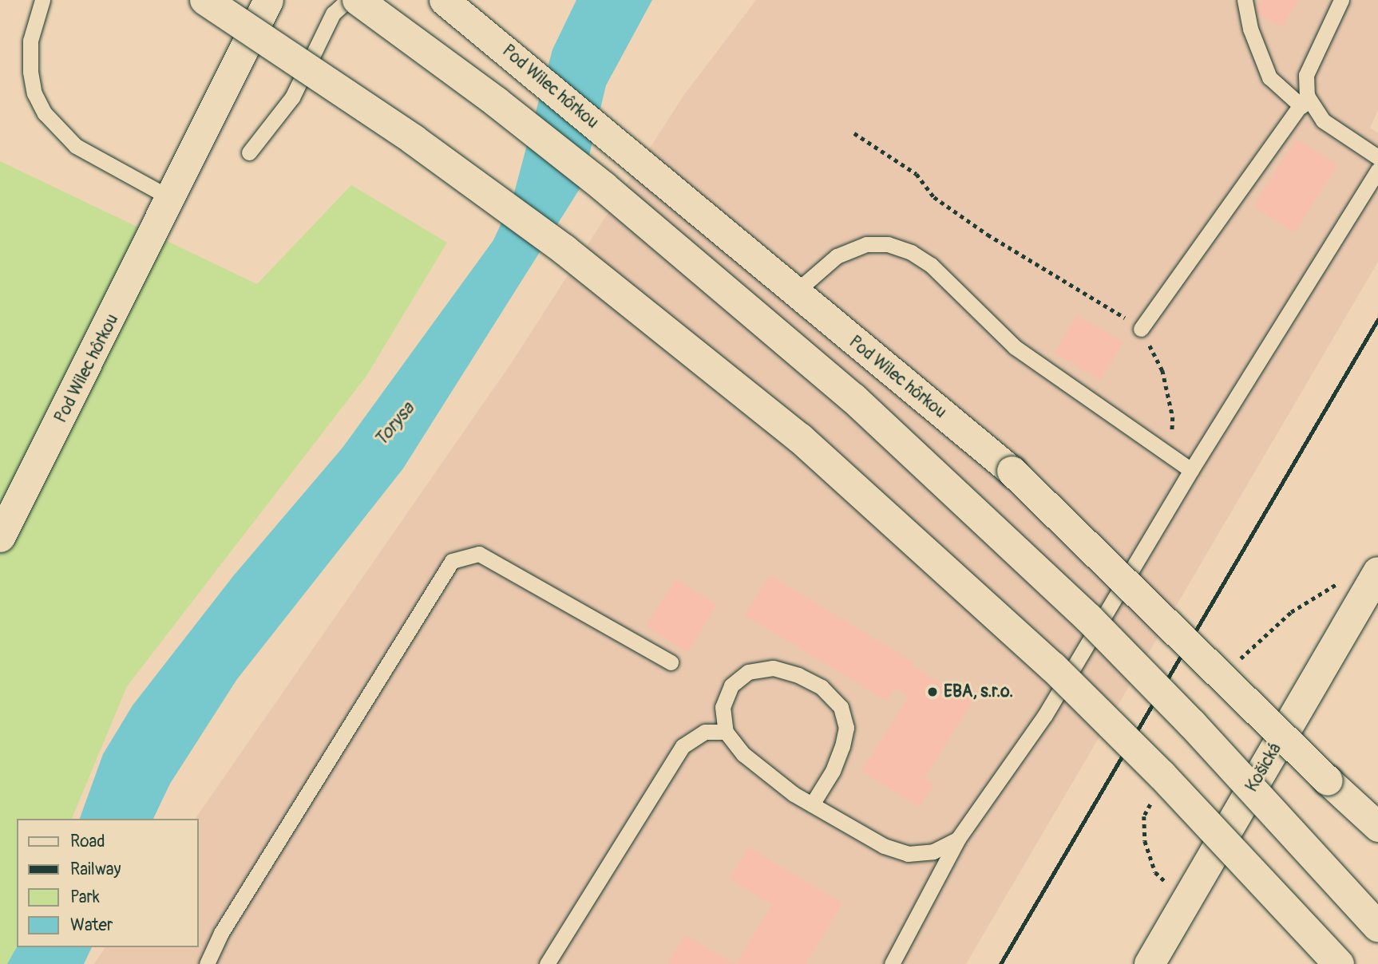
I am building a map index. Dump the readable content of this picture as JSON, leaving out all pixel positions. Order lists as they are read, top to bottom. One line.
{"streets":{"main road":["Košická"],"street":["Pod Wilec hôrkou"]},"water":["Torysa"],"places":["EBA, s.r.o."],"legend":["Road","Railway","Park","Water"]}
